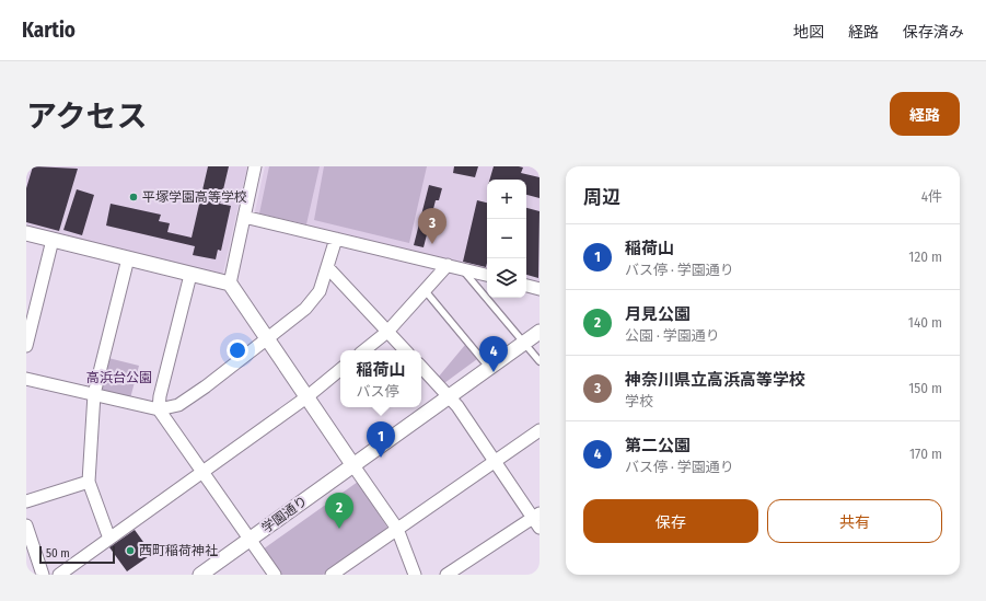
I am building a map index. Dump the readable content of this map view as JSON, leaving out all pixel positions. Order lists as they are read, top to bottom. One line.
{"streets":{"street":["学園通り"]},"parks":["高浜台公園"],"places":["平塚学園高等学校","西町稲荷神社"],"scale_bar":"50 m","page":{"header":"Kartio","nav":["地図","経路","保存済み"],"title":"アクセス","buttons":["経路",["保存","共有"]],"heading":["周辺","4件"],"map_buttons":["+","−"],"pins":["3","4","1","2"],"list":[{"mark":"1","name":"稲荷山","note":"バス停 · 学園通り","value":"120 m"},{"mark":"2","name":"月見公園","note":"公園 · 学園通り","value":"140 m"},{"mark":"3","name":"神奈川県立高浜高等学校","note":"学校","value":"150 m"},{"mark":"4","name":"第二公園","note":"バス停 · 学園通り","value":"170 m"}],"popup":["稲荷山","バス停"],"scale":"50 m"}}
